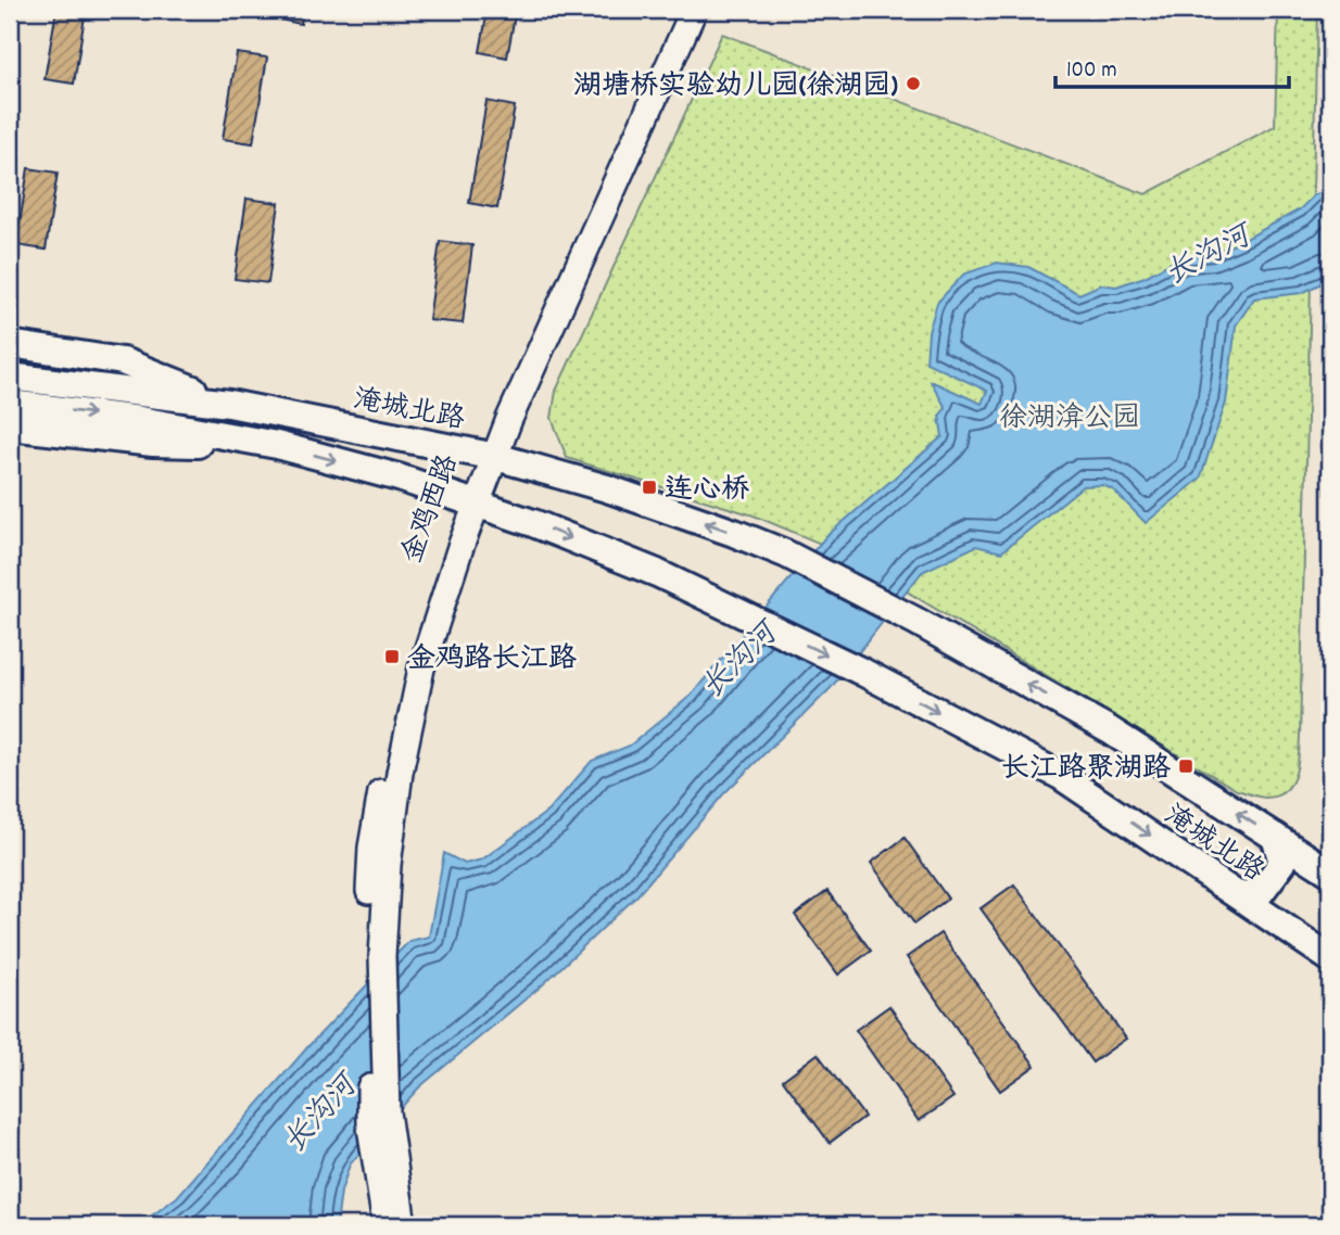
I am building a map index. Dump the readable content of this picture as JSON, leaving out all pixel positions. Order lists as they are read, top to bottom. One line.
{"streets":{"main road":["淹城北路"],"street":["金鸡西路"]},"crossings":[["淹城北路","金鸡西路"]],"water":["长沟河"],"parks":["徐湖渰公园"],"places":{"other":["湖塘桥实验幼儿园(徐湖园)"],"transit":["连心桥","金鸡路长江路","长江路聚湖路"]},"scale_bar":"100 m"}
